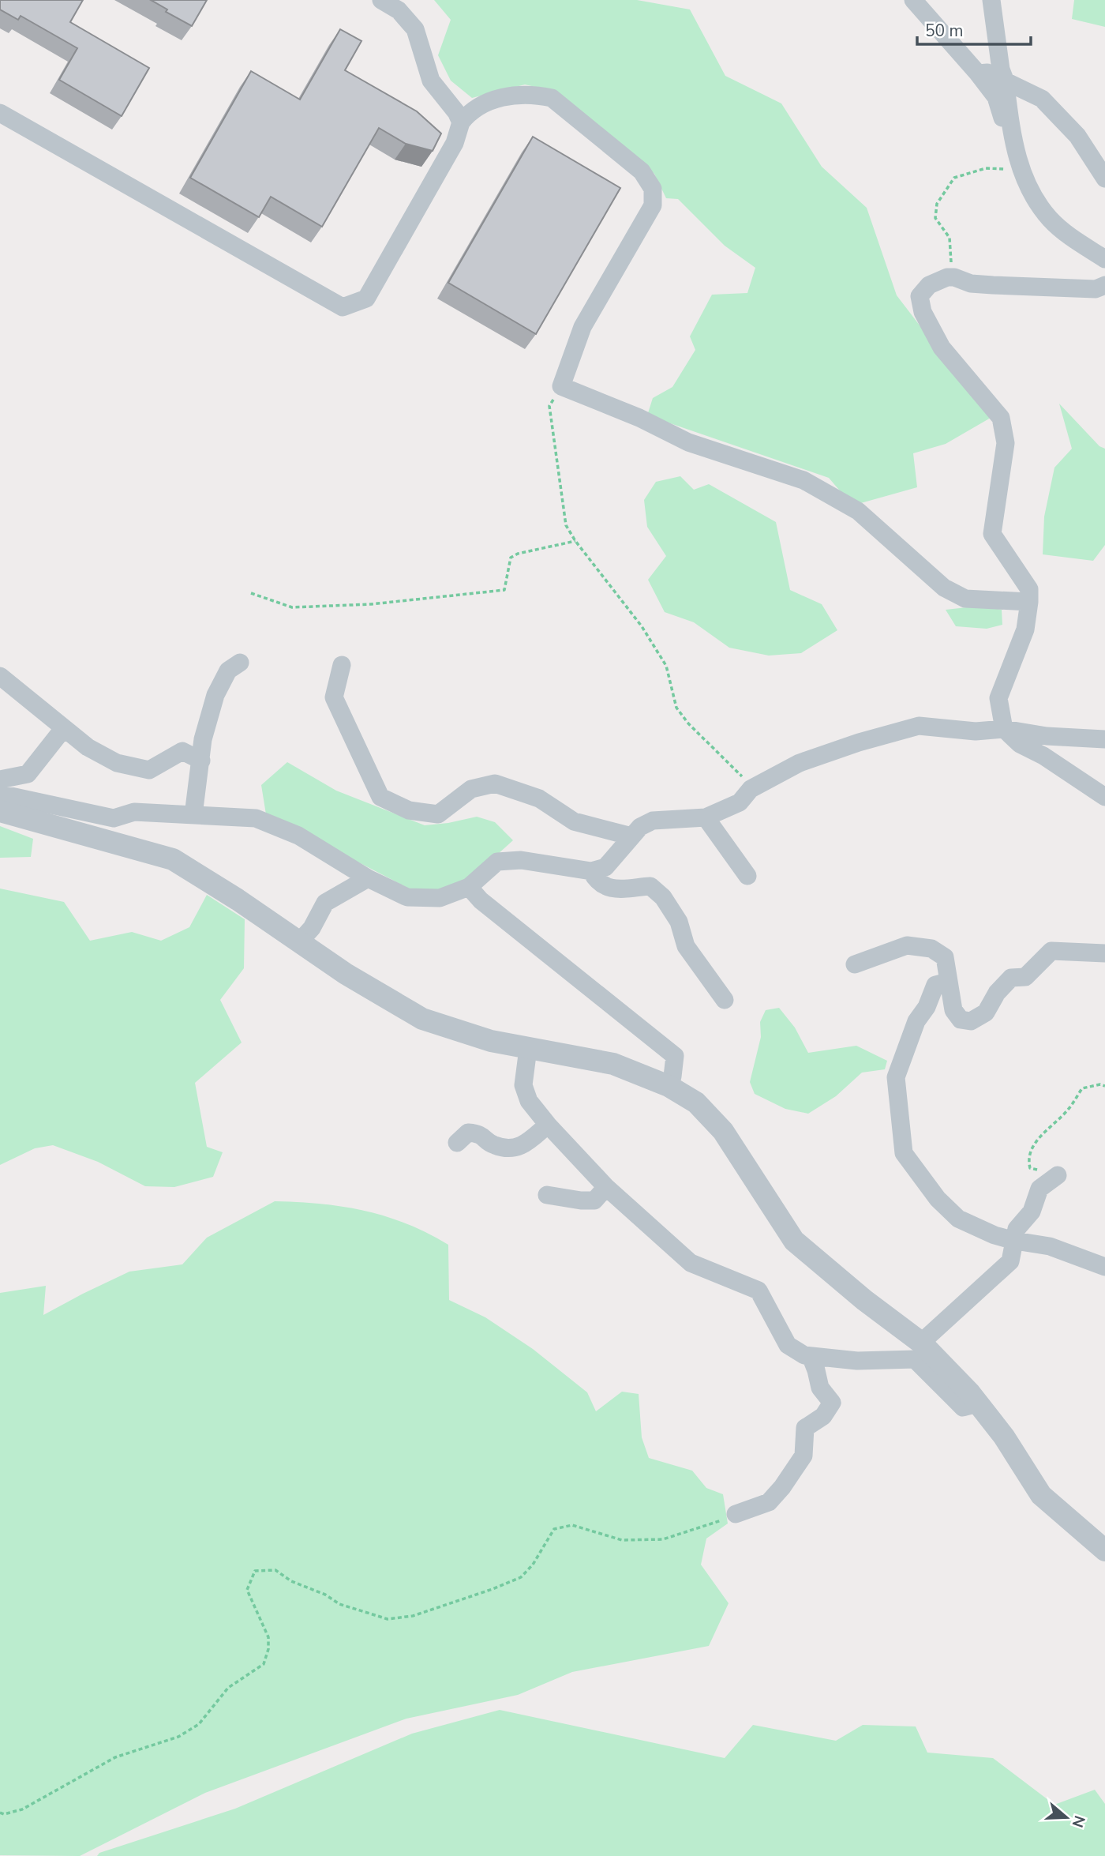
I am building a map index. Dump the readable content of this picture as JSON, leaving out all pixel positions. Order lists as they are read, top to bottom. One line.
{"scale_bar":"50 m","north":"right"}
